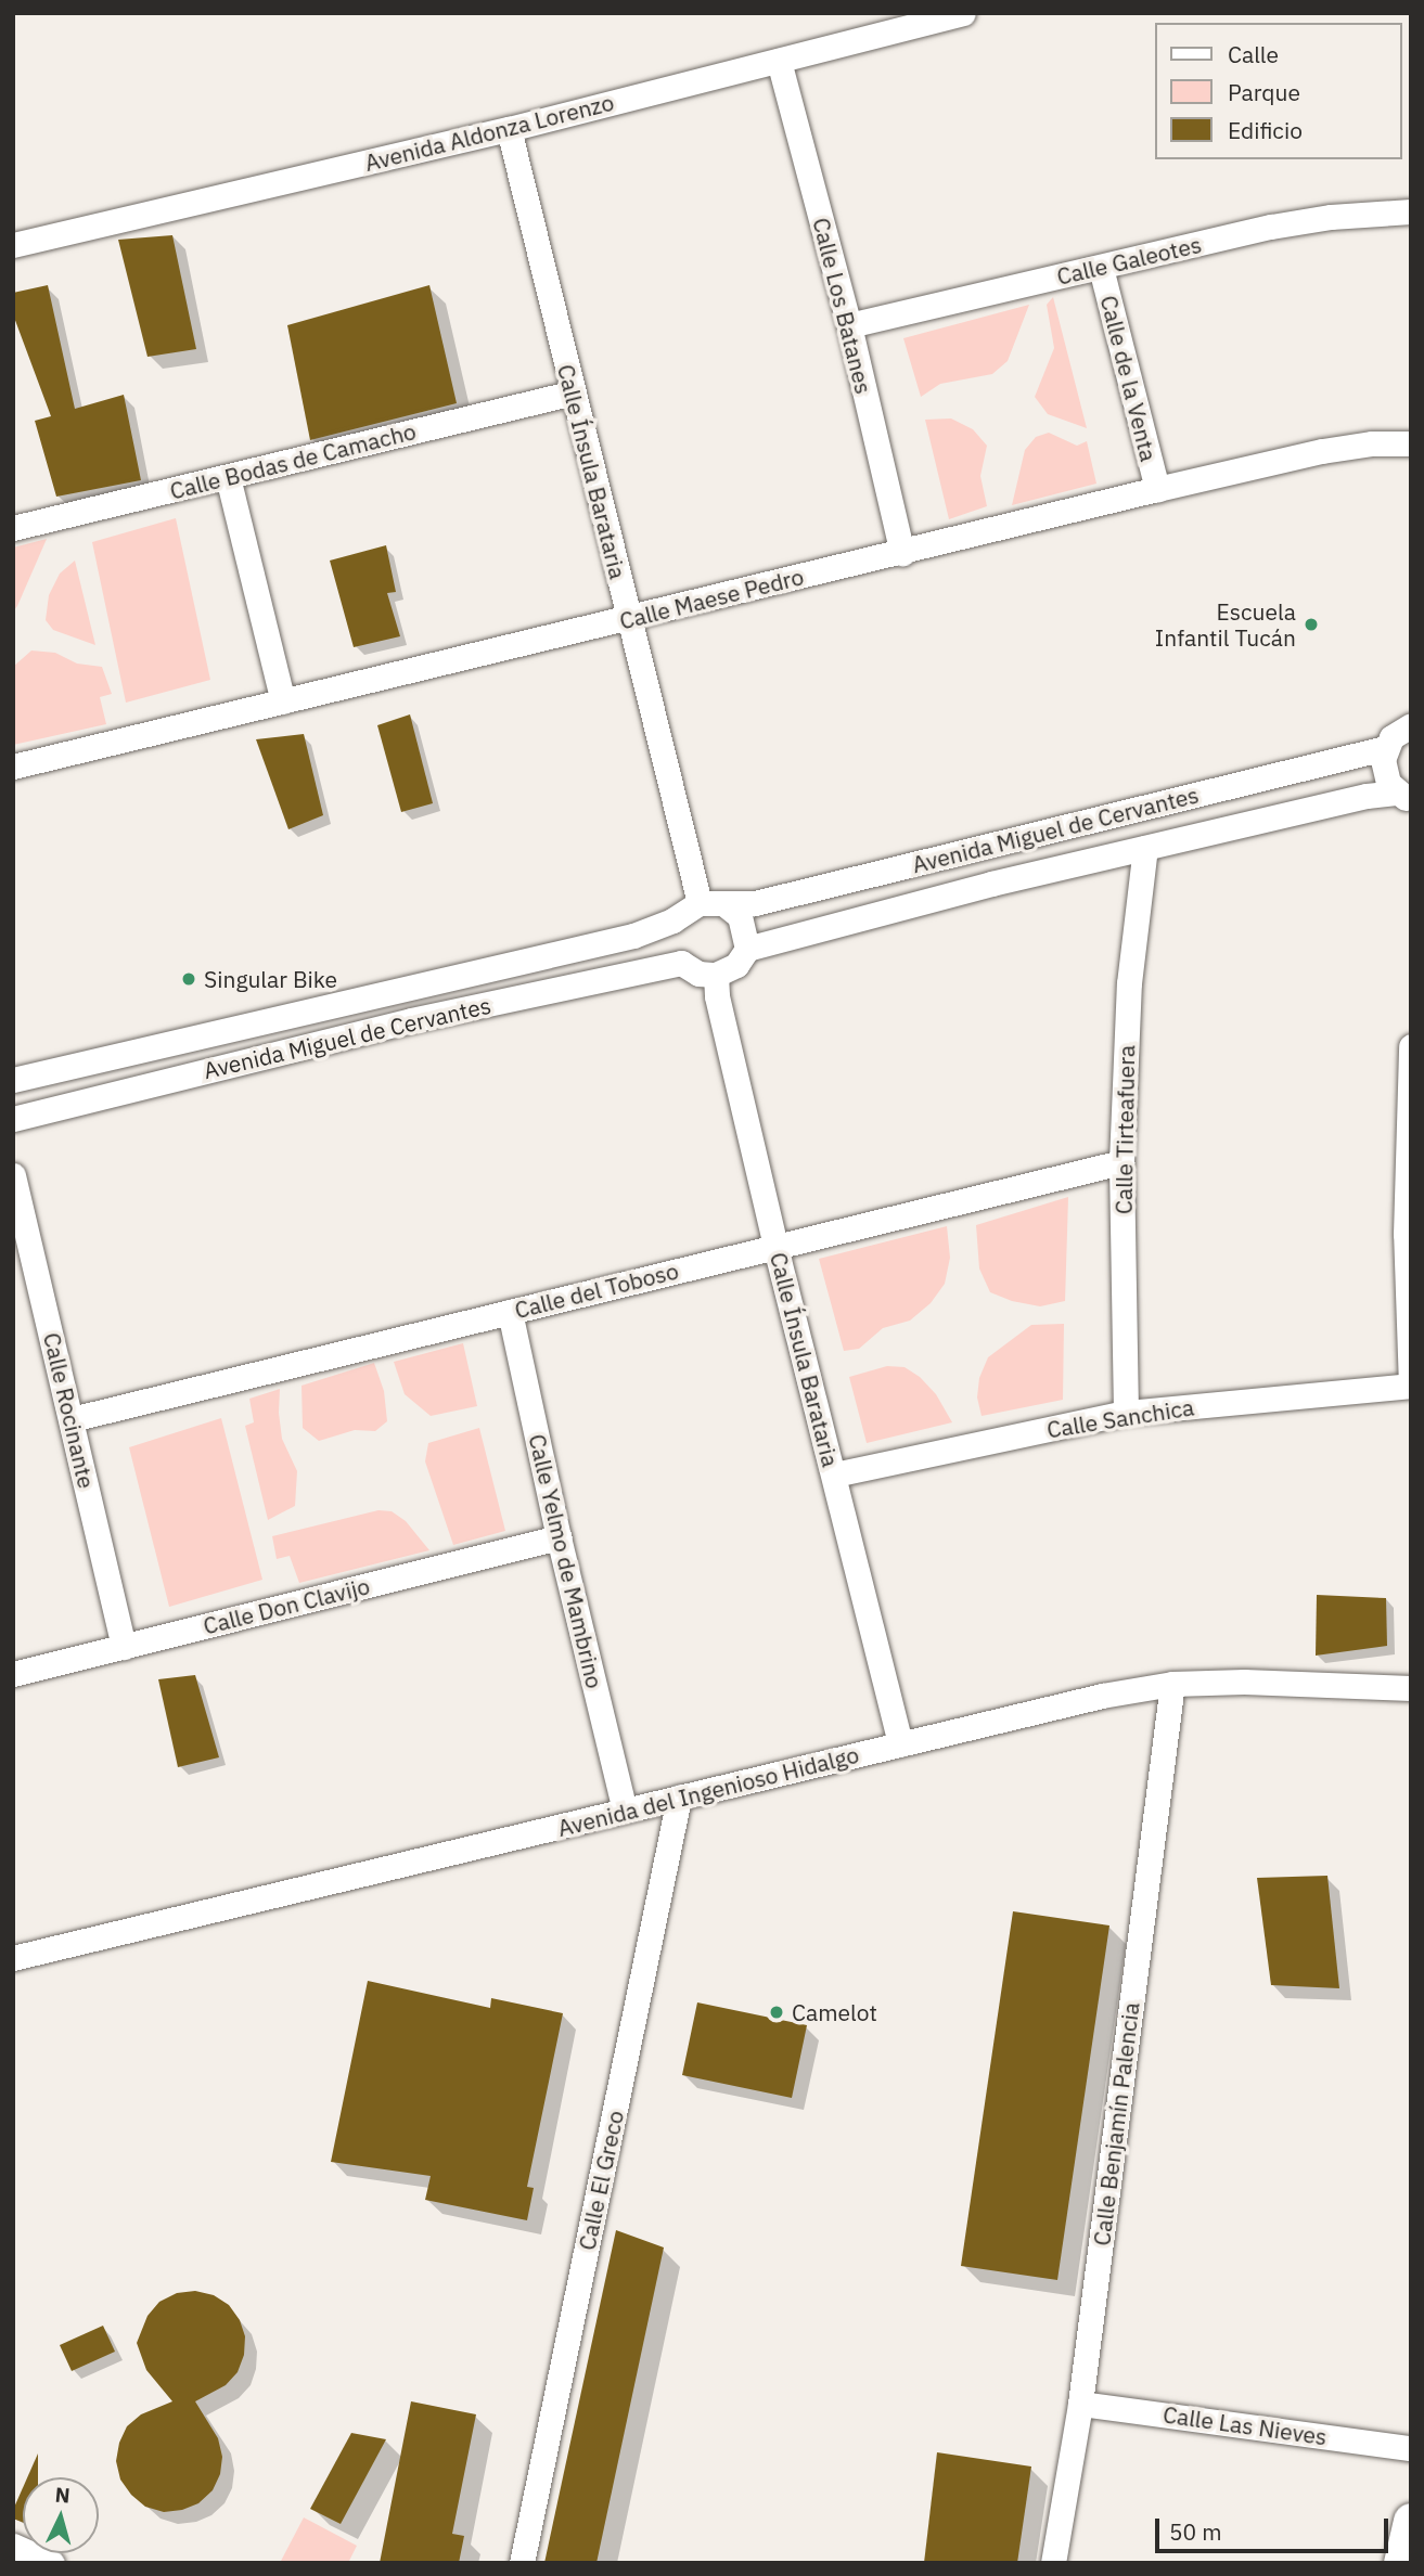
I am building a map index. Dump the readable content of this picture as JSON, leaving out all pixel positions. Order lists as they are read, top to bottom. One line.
{"streets":{"street":["Avenida Aldonza Lorenzo","Calle Galeotes","Calle Los Batanes","Calle de la Venta","Calle Bodas de Camacho","Calle Ínsula Barataria","Calle Maese Pedro","Avenida Miguel de Cervantes","Calle Tirteafuera","Calle del Toboso","Calle Rocinante","Calle Sanchica","Calle Yelmo de Mambrino","Calle Don Clavijo","Avenida del Ingenioso Hidalgo","Calle Benjamín Palencia","Calle El Greco","Calle Las Nieves"]},"crossings":[["Avenida Aldonza Lorenzo","Calle Los Batanes"],["Avenida Aldonza Lorenzo","Calle Ínsula Barataria"],["Calle Galeotes","Calle Los Batanes"],["Calle Galeotes","Calle de la Venta"],["Calle Los Batanes","Calle Maese Pedro"],["Calle de la Venta","Calle Maese Pedro"],["Calle Bodas de Camacho","Calle Ínsula Barataria"],["Calle Ínsula Barataria","Calle Maese Pedro"],["Calle Ínsula Barataria","Avenida Miguel de Cervantes"],["Calle Ínsula Barataria","Calle del Toboso"],["Calle Ínsula Barataria","Calle Sanchica"],["Calle Ínsula Barataria","Avenida del Ingenioso Hidalgo"],["Avenida Miguel de Cervantes","Calle Tirteafuera"],["Calle Tirteafuera","Calle del Toboso"],["Calle Tirteafuera","Calle Sanchica"],["Calle del Toboso","Calle Rocinante"],["Calle del Toboso","Calle Yelmo de Mambrino"],["Calle Rocinante","Calle Don Clavijo"],["Calle Yelmo de Mambrino","Calle Don Clavijo"],["Calle Yelmo de Mambrino","Avenida del Ingenioso Hidalgo"],["Avenida del Ingenioso Hidalgo","Calle Benjamín Palencia"],["Avenida del Ingenioso Hidalgo","Calle El Greco"],["Calle Benjamín Palencia","Calle Las Nieves"]],"places":["Escuela Infantil Tucán","Singular Bike","Camelot"],"legend":["Calle","Parque","Edificio"],"scale_bar":"50 m","north":"top"}
